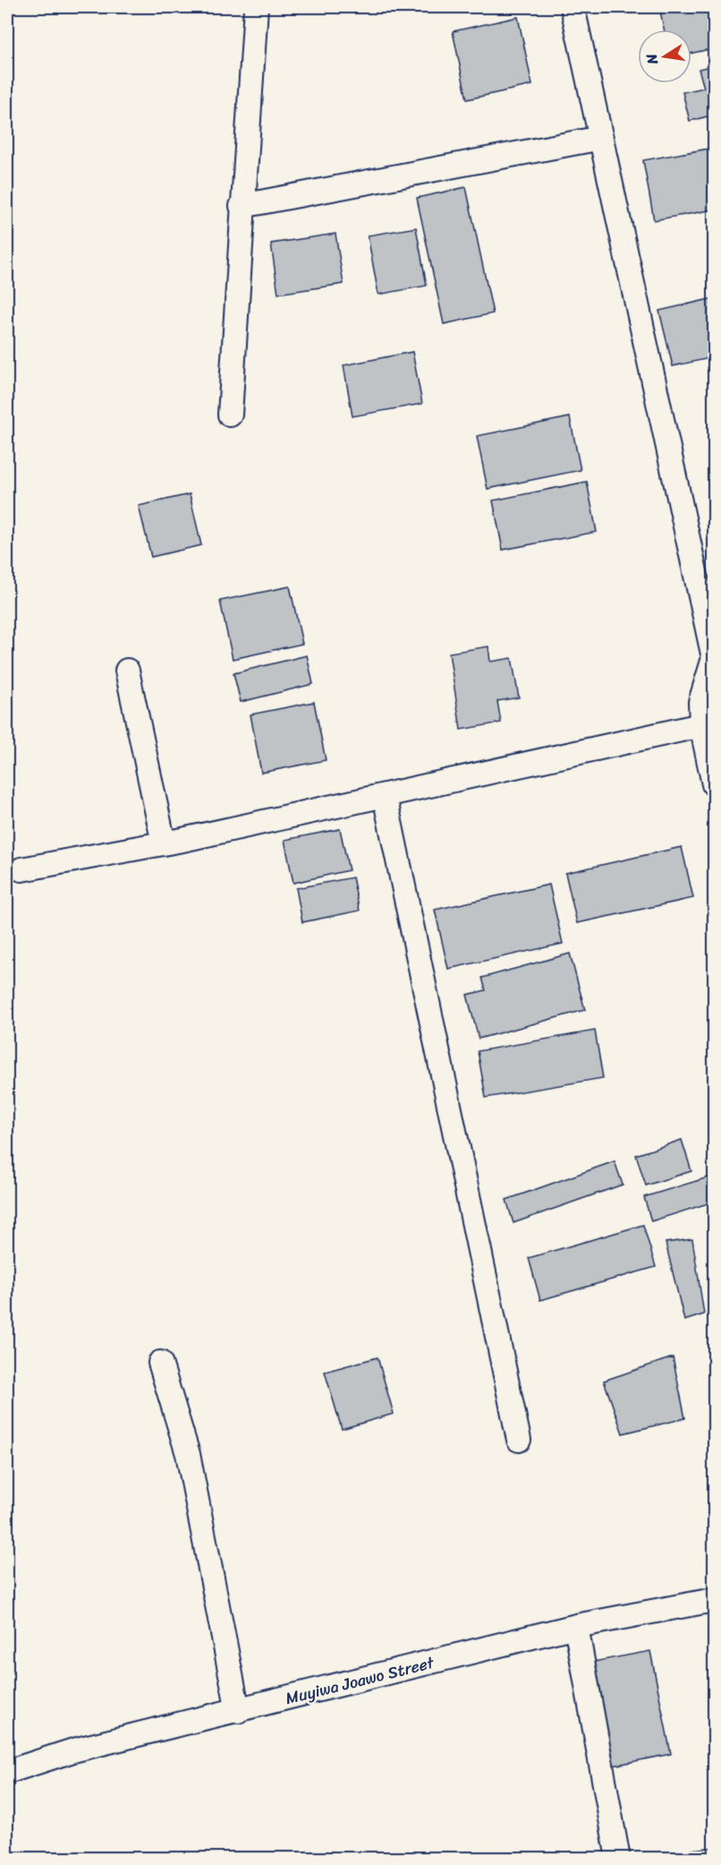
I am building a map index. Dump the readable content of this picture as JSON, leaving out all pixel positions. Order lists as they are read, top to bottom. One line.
{"streets":{"street":["Muyiwa Joawo Street"]},"north":"left"}
